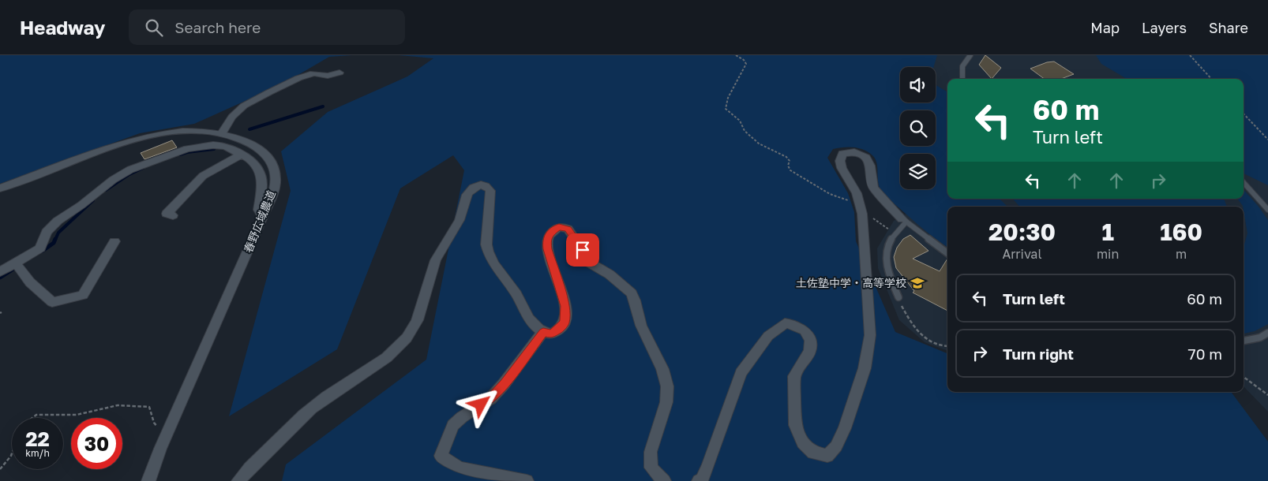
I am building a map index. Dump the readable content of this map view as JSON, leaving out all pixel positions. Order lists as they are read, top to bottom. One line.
{"streets":{"street":["春野広域農道"]},"places":{"school or university":["土佐塾中学・高等学校"]},"page":{"header":"Headway","search":"Search here","nav":["Map","Layers","Share"],"turn":["60 m","Turn left"],"eta":["20:30","Arrival","1","min","160","m"],"list":[{"name":"Turn left","value":"60 m"},{"name":"Turn right","value":"70 m"}],"speed":"22 km/h","limit":"30"}}
